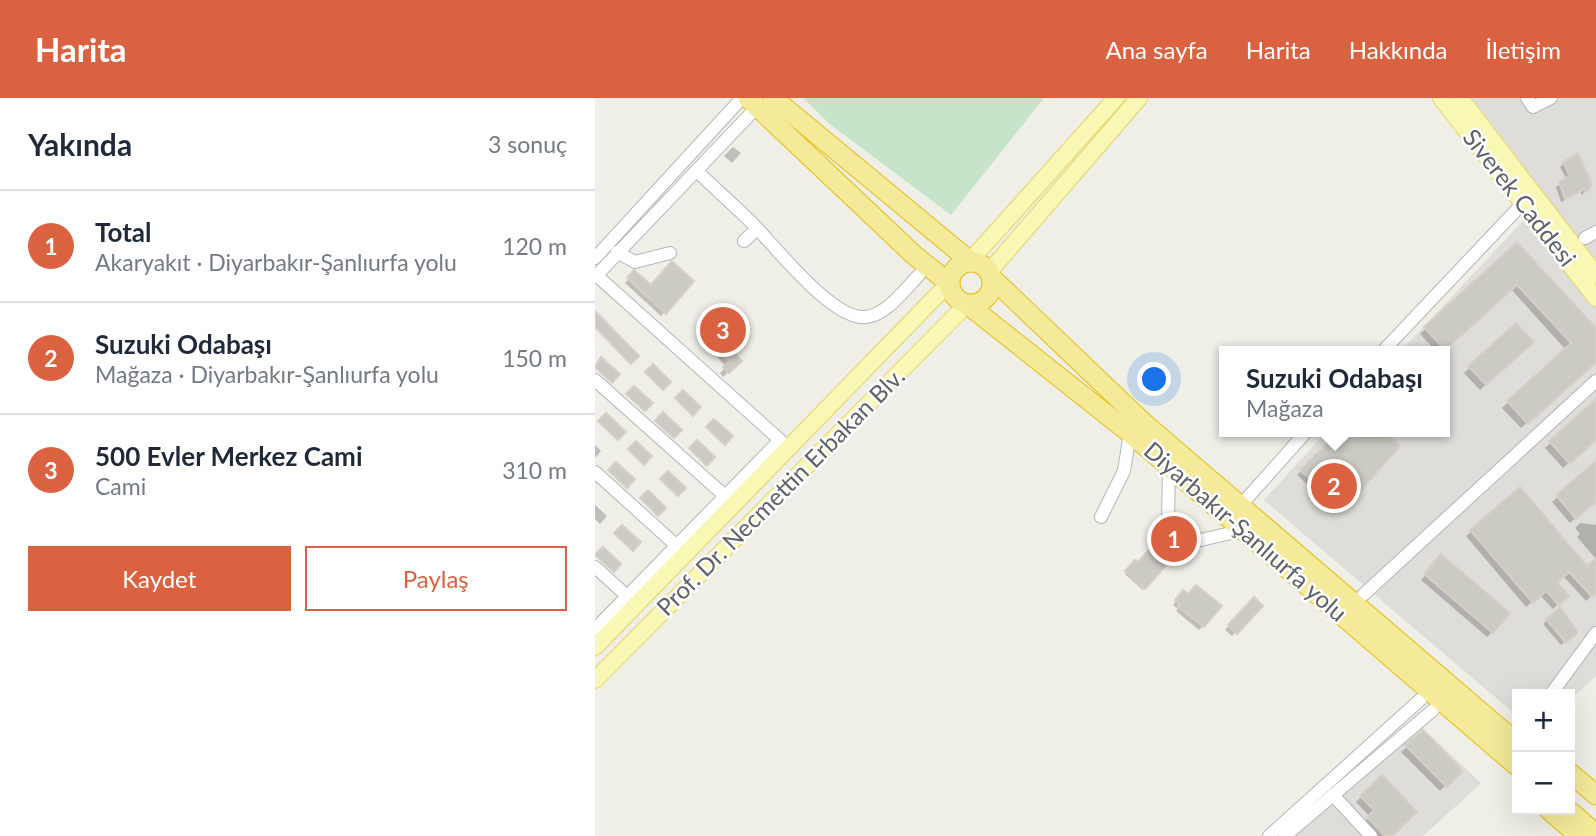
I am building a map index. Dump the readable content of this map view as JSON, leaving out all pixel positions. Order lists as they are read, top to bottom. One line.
{"streets":{"highway":["Diyarbakır-Şanlıurfa yolu"],"main road":["Siverek Caddesi","Prof. Dr. Necmettin Erbakan Blv."]},"crossings":[["Prof. Dr. Necmettin Erbakan Blv.","Diyarbakır-Şanlıurfa yolu"]],"page":{"header":"Harita","nav":["Ana sayfa","Harita","Hakkında","İletişim"],"heading":["Yakında","3 sonuç"],"list":[{"mark":"1","name":"Total","note":"Akaryakıt · Diyarbakır-Şanlıurfa yolu","value":"120 m"},{"mark":"2","name":"Suzuki Odabaşı","note":"Mağaza · Diyarbakır-Şanlıurfa yolu","value":"150 m"},{"mark":"3","name":"500 Evler Merkez Cami","note":"Cami","value":"310 m"}],"pins":["3","2","1"],"popup":["Suzuki Odabaşı","Mağaza"],"buttons":["Kaydet","Paylaş"],"map_buttons":["+","−"]}}
